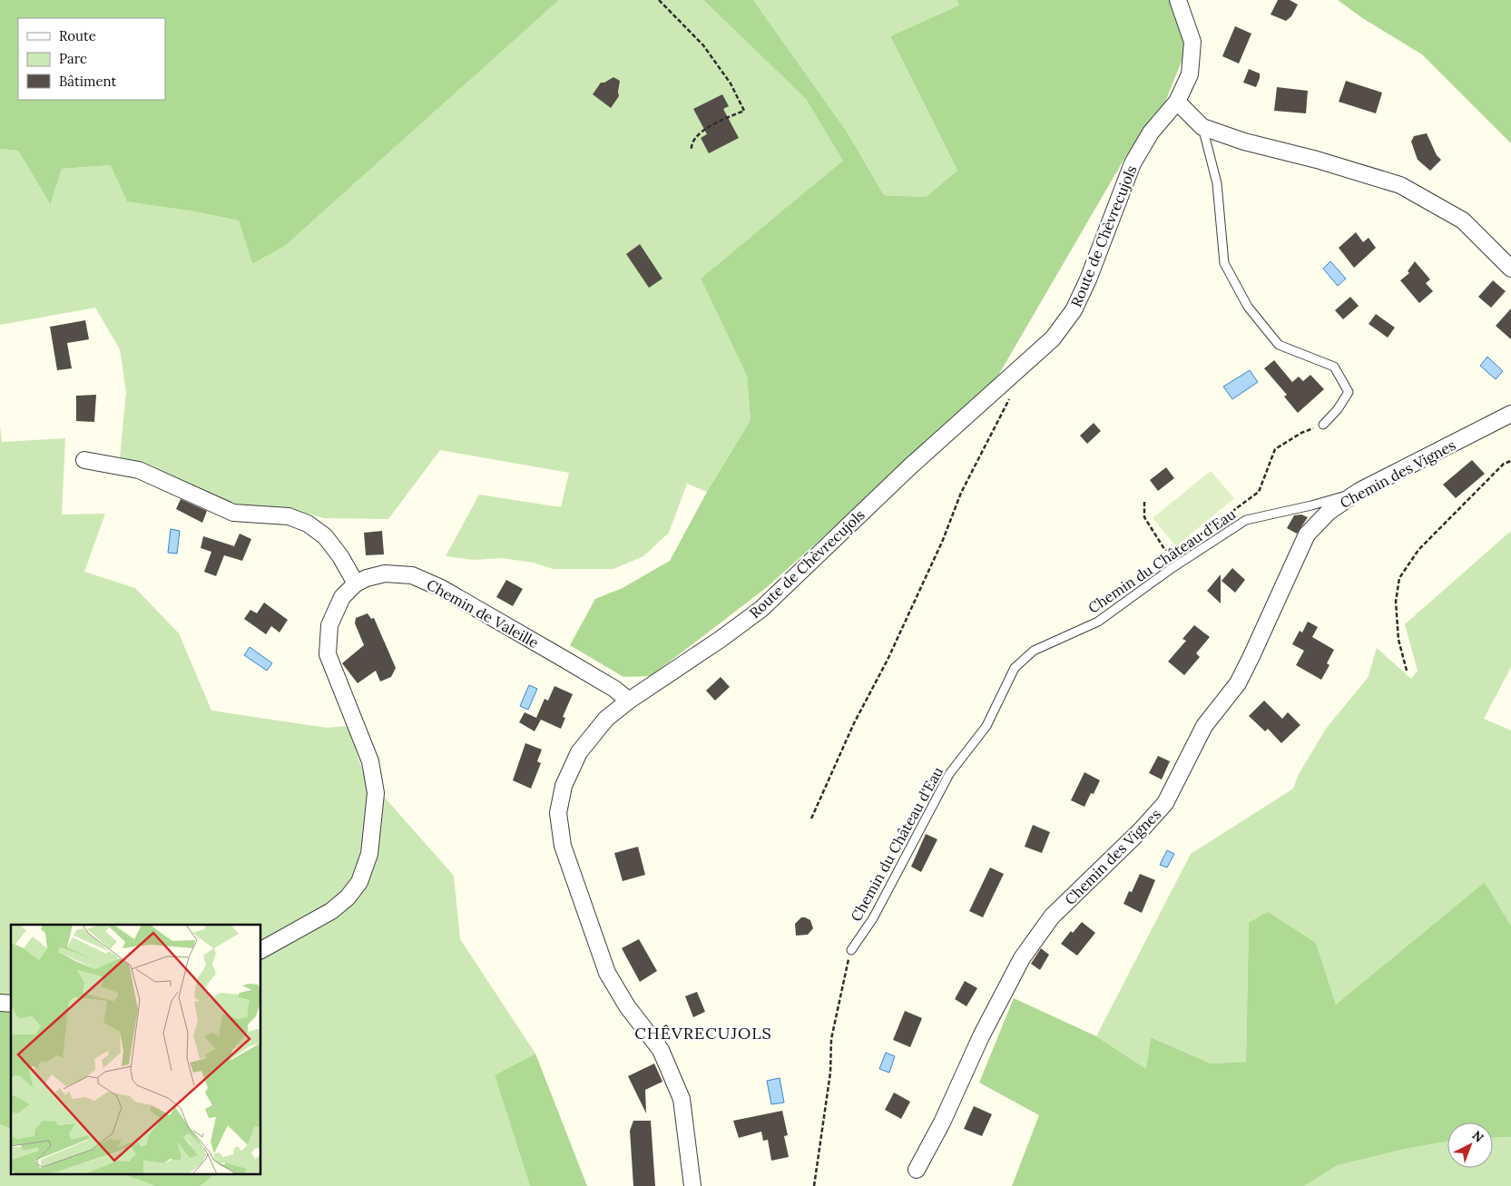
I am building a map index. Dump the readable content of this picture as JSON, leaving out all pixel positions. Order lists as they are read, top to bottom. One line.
{"streets":{"street":["Route de Chèvrecujols","Chemin des Vignes","Chemin de Valeille"],"lane":["Chemin du Château d'Eau"]},"crossings":[["Route de Chèvrecujols","Chemin de Valeille"],["Chemin des Vignes","Chemin du Château d'Eau"]],"districts":["CHÊVRECUJOLS"],"legend":["Route","Parc","Bâtiment"],"north":"top right"}
